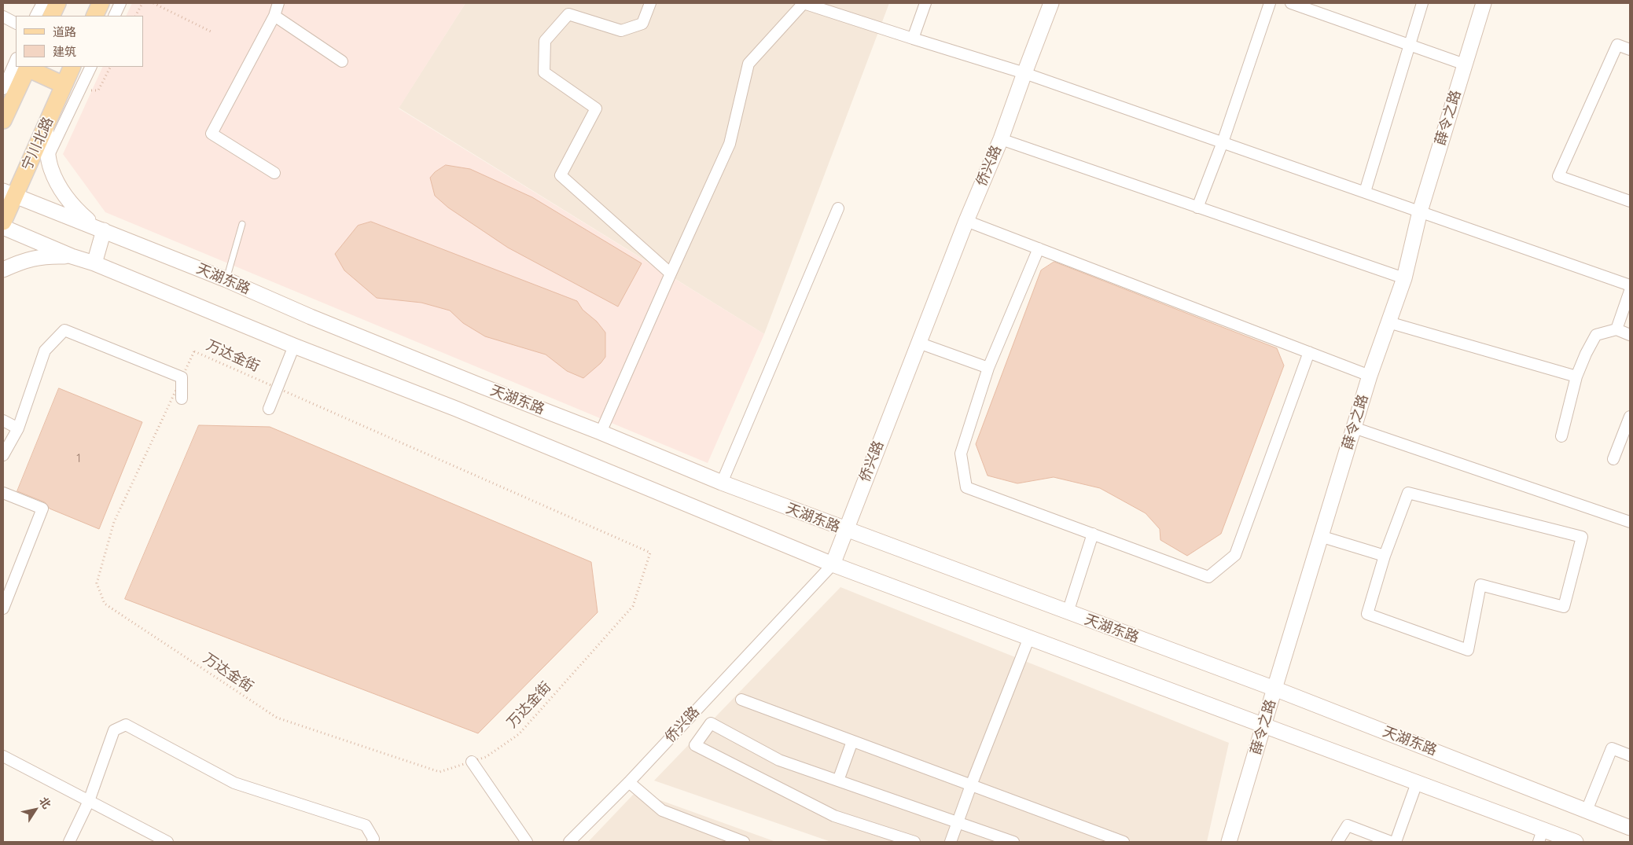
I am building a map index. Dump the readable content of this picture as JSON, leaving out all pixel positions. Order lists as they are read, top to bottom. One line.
{"streets":{"main road":["薛令之路","宁川北路","侨兴路","天湖东路"],"path":["万达金街"]},"crossings":[["薛令之路","天湖东路"],["宁川北路","天湖东路"],["侨兴路","天湖东路"]],"house_numbers":["1"],"legend":["道路","建筑"],"north":"top right"}
